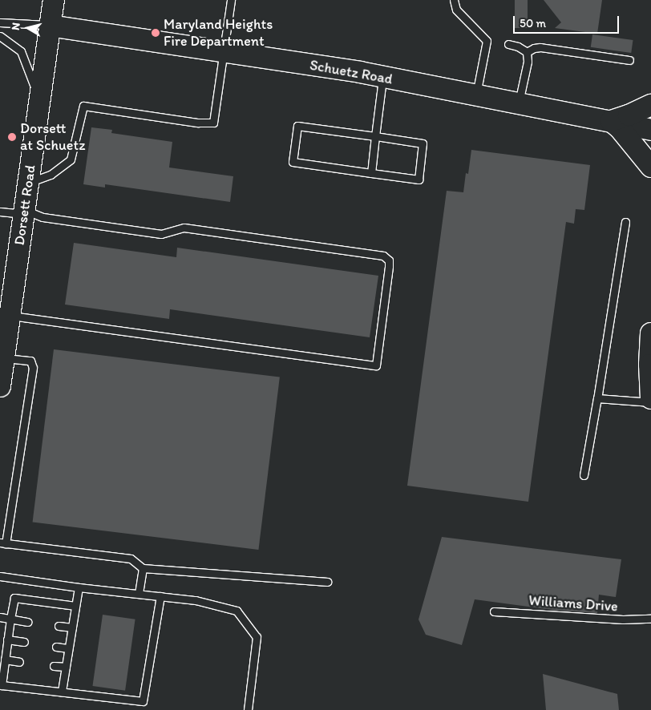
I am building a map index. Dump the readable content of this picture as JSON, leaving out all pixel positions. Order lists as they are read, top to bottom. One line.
{"streets":{"main road":["Schuetz Road","Dorsett Road"],"lane":["Williams Drive"]},"crossings":[["Schuetz Road","Dorsett Road"]],"places":["Maryland Heights Fire Department","Dorsett at Schuetz"],"scale_bar":"50 m","north":"left"}
